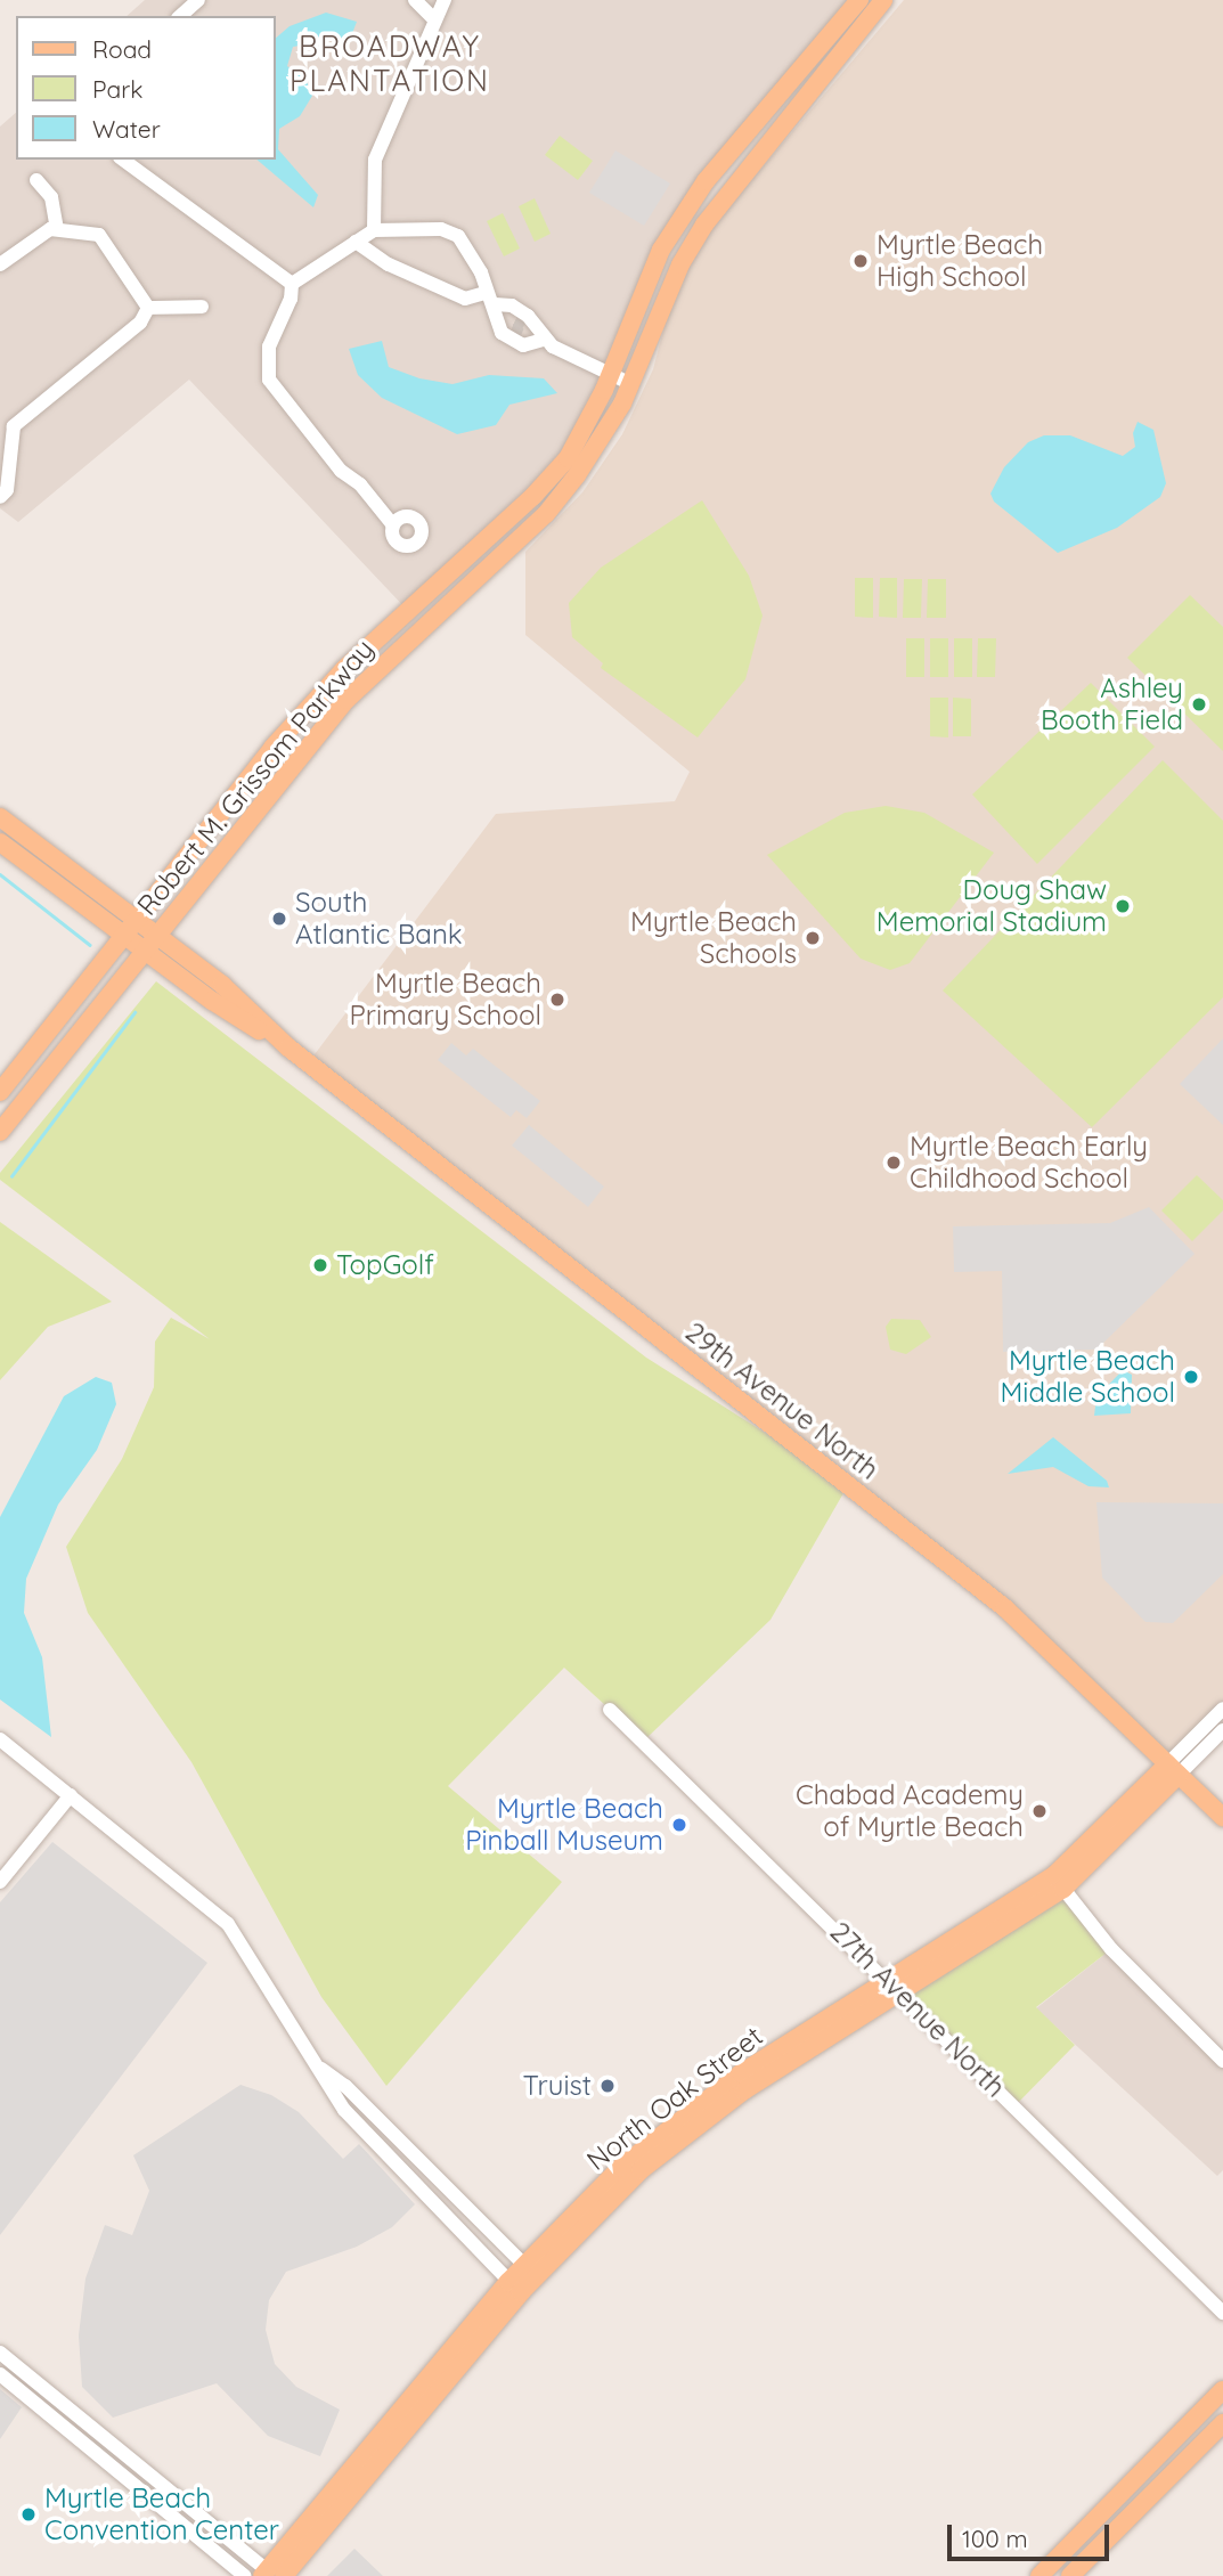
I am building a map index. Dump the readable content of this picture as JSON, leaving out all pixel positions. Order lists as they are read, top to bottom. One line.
{"streets":{"main road":["Robert M. Grissom Parkway","29th Avenue North","North Oak Street"],"street":["27th Avenue North"]},"crossings":[["Robert M. Grissom Parkway","29th Avenue North"],["29th Avenue North","North Oak Street"],["27th Avenue North","North Oak Street"]],"districts":["BROADWAY PLANTATION"],"places":["Myrtle Beach High School","Ashley Booth Field","Doug Shaw Memorial Stadium","South Atlantic Bank","Myrtle Beach Schools","Myrtle Beach Primary School","Myrtle Beach Early Childhood School","TopGolf","Myrtle Beach Middle School","Chabad Academy of Myrtle Beach","Myrtle Beach Pinball Museum","Truist","Myrtle Beach Convention Center"],"legend":["Road","Park","Water"],"scale_bar":"100 m"}
